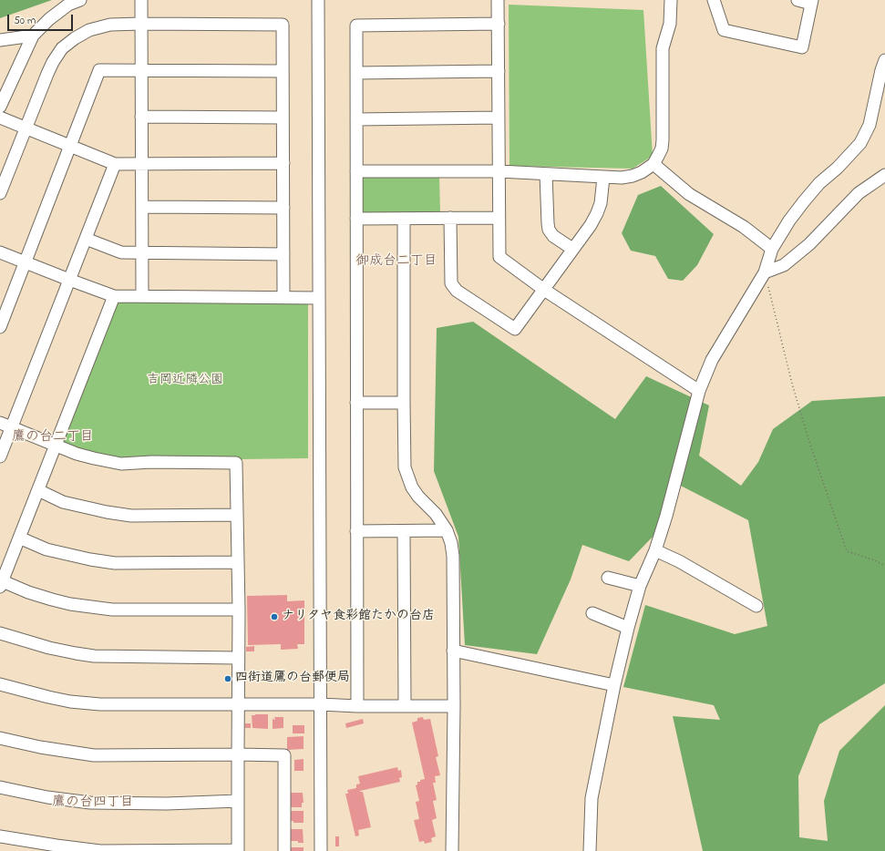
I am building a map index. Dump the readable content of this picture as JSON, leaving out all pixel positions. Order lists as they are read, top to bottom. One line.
{"districts":["御成台二丁目","鷹の台二丁目","鷹の台四丁目"],"parks":["吉岡近隣公園"],"places":["ナリタヤ食彩館たかの台店","四街道鷹の台郵便局"],"scale_bar":"50 m"}
